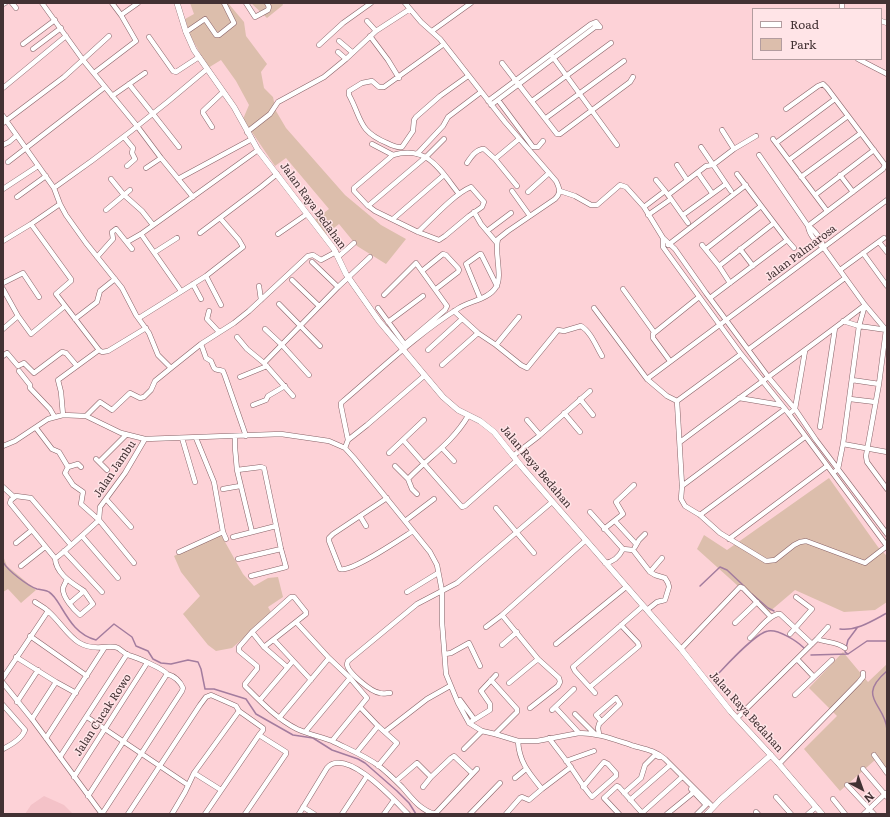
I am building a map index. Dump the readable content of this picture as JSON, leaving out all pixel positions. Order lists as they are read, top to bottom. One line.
{"streets":{"street":["Jalan Raya Bedahan","Jalan Palmarosa","Jalan Jambu","Jalan Cucak Rowo"]},"legend":["Road","Park"],"north":"bottom right"}
